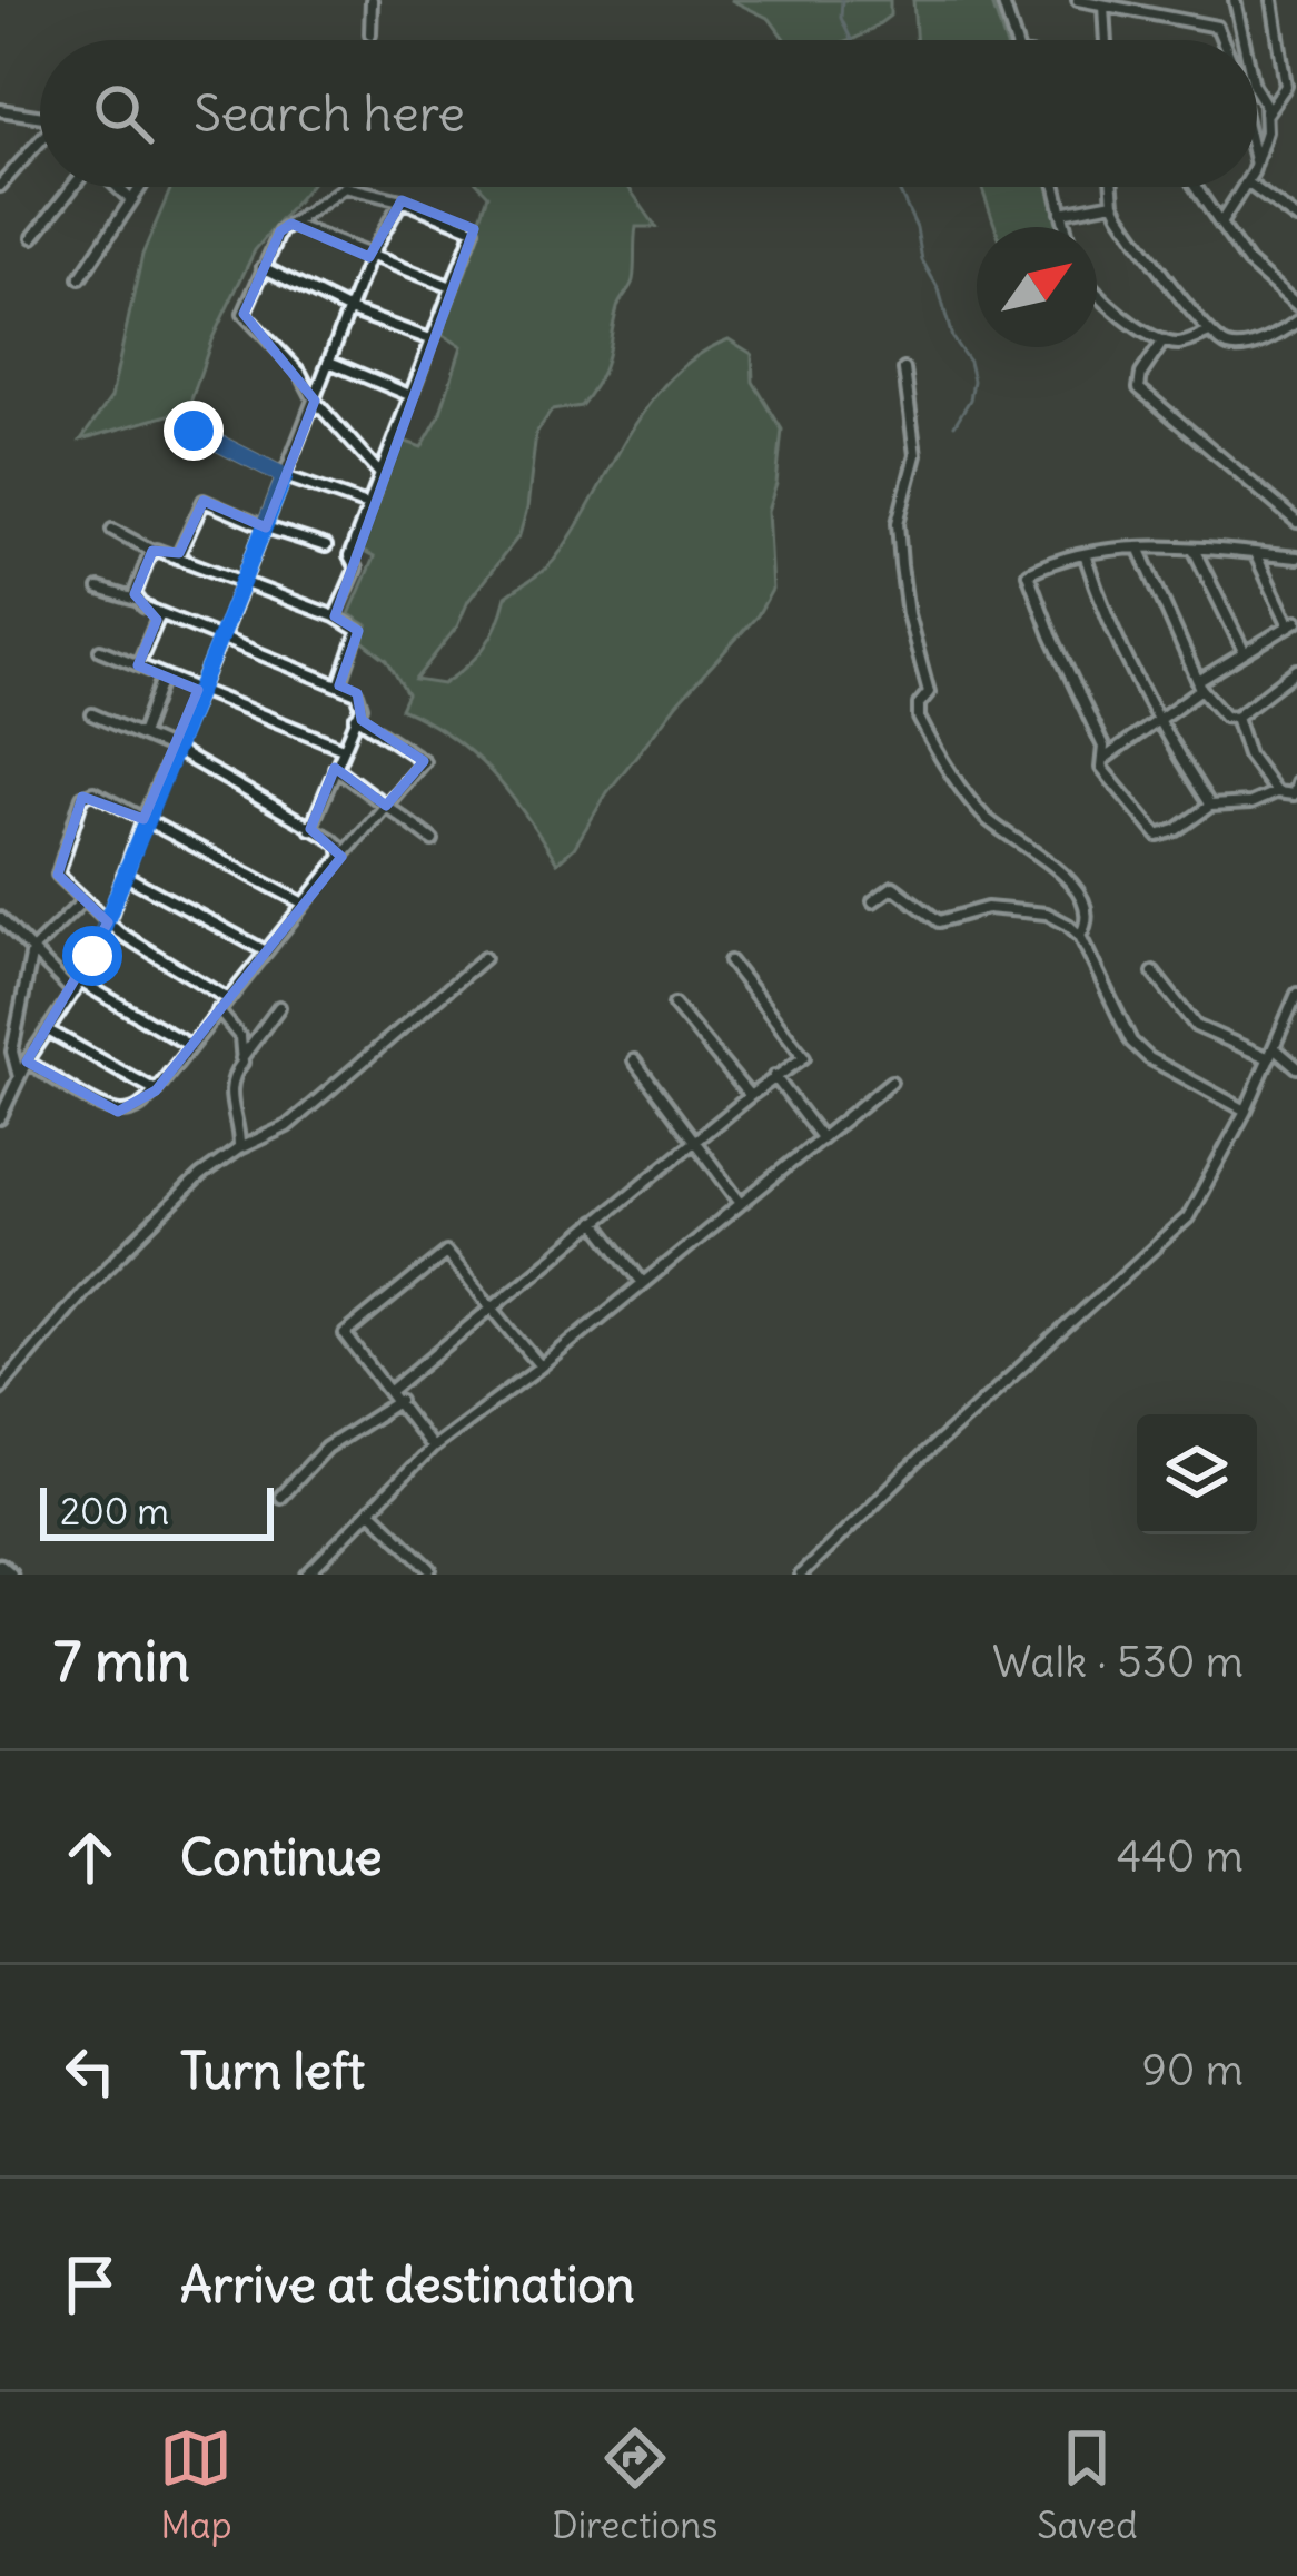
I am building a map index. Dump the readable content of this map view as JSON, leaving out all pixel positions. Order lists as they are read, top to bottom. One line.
{"scale_bar":"200 m","north":"top right","page":{"search":"Search here","scale":"200 m","heading":["7 min","Walk · 530 m"],"list":[["Continue","440 m"],["Turn left","90 m"],"Arrive at destination"],"nav":["Map","Directions","Saved"]}}
